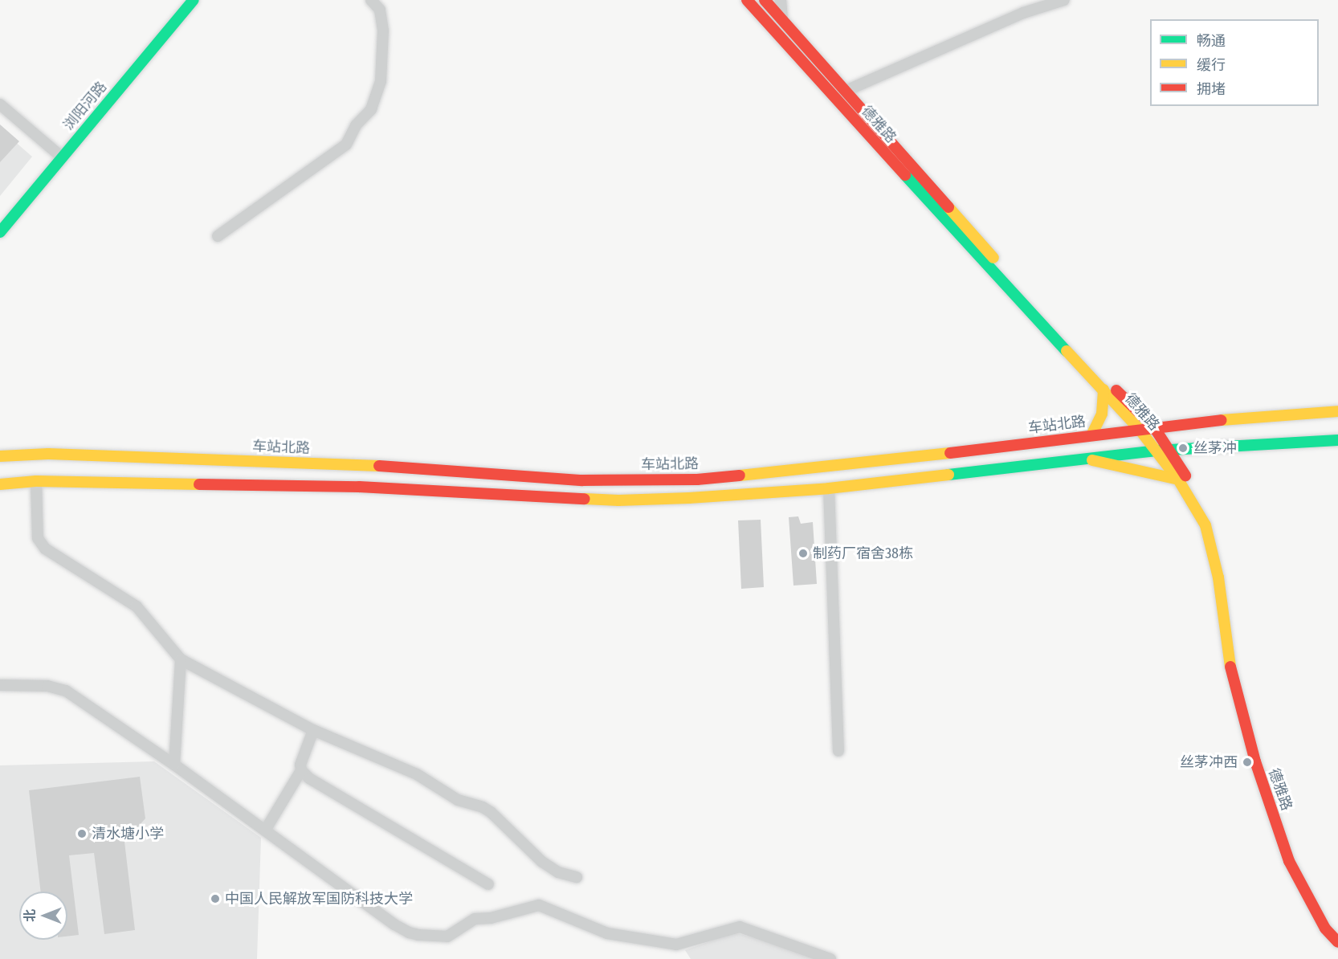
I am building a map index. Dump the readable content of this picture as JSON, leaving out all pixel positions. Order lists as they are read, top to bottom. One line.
{"streets":{"main road":["浏阳河路","德雅路","车站北路"]},"crossings":[["德雅路","车站北路"]],"places":["丝茅冲","制药厂宿舍38栋","丝茅冲西","清水塘小学","中国人民解放军国防科技大学"],"legend":["畅通","缓行","拥堵"],"north":"left"}
